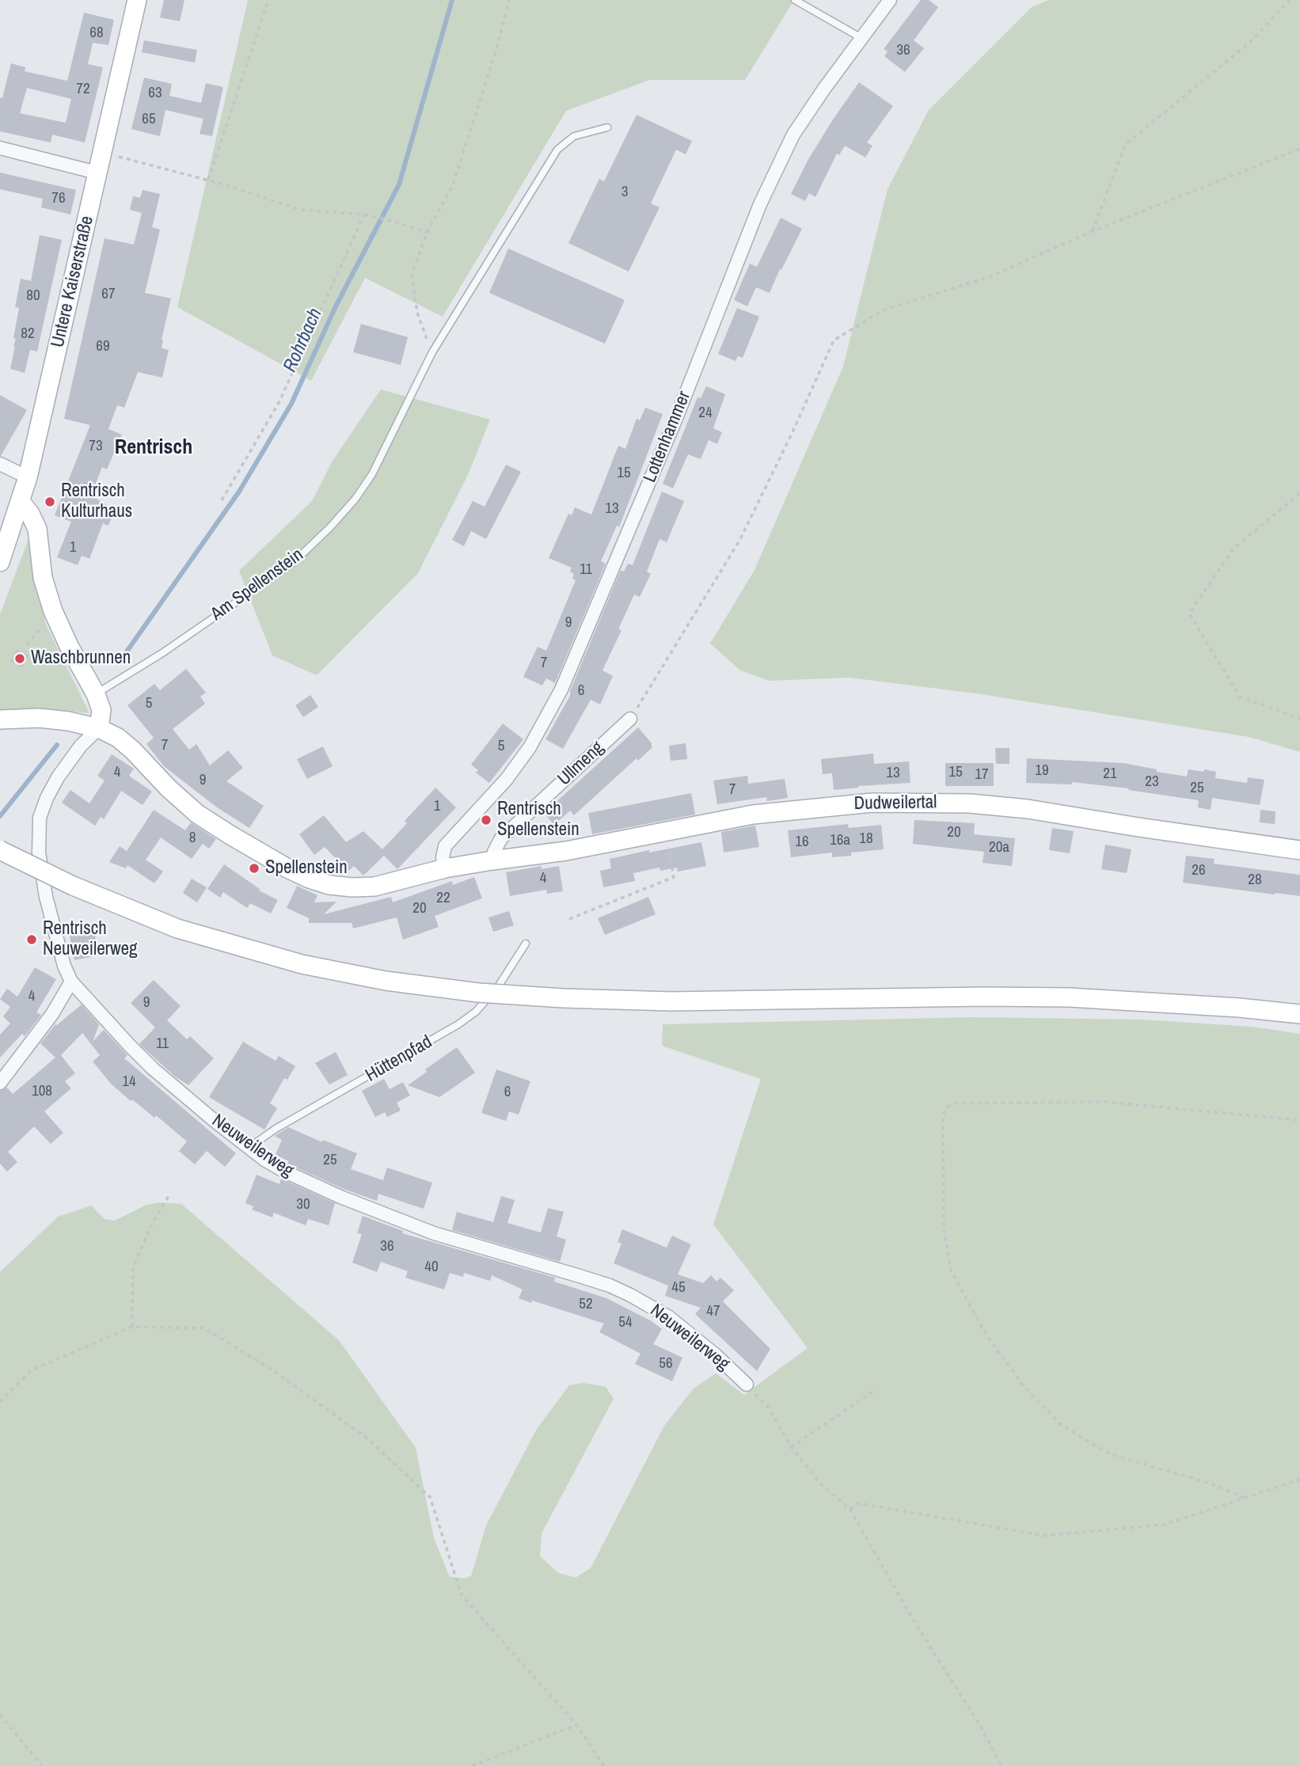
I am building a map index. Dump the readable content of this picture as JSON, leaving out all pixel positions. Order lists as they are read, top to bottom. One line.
{"streets":{"main road":["Untere Kaiserstraße","Dudweilertal"],"street":["Lottenhammer","Ullmeng","Neuweilerweg"],"lane":["Am Spellenstein","Hüttenpfad"]},"crossings":[["Ullmeng","Dudweilertal"],["Hüttenpfad","Neuweilerweg"]],"districts":["Rentrisch"],"water":["Rohrbach"],"places":["Rentrisch Kulturhaus","Waschbrunnen","Rentrisch Spellenstein","Spellenstein","Rentrisch Neuweilerweg"],"house_numbers":["68","36","72","63","65","3","76","67","80","82","69","24","73","15","13","1","11","9","7","6","5","7","5","19","4","15","13","21","17","9","23","25","7","1","20","8","18","16a","16","20a","26","4","28","22","20","4","9","11","14","108","6","25","30","36","40","45","52","47","54","56"]}
